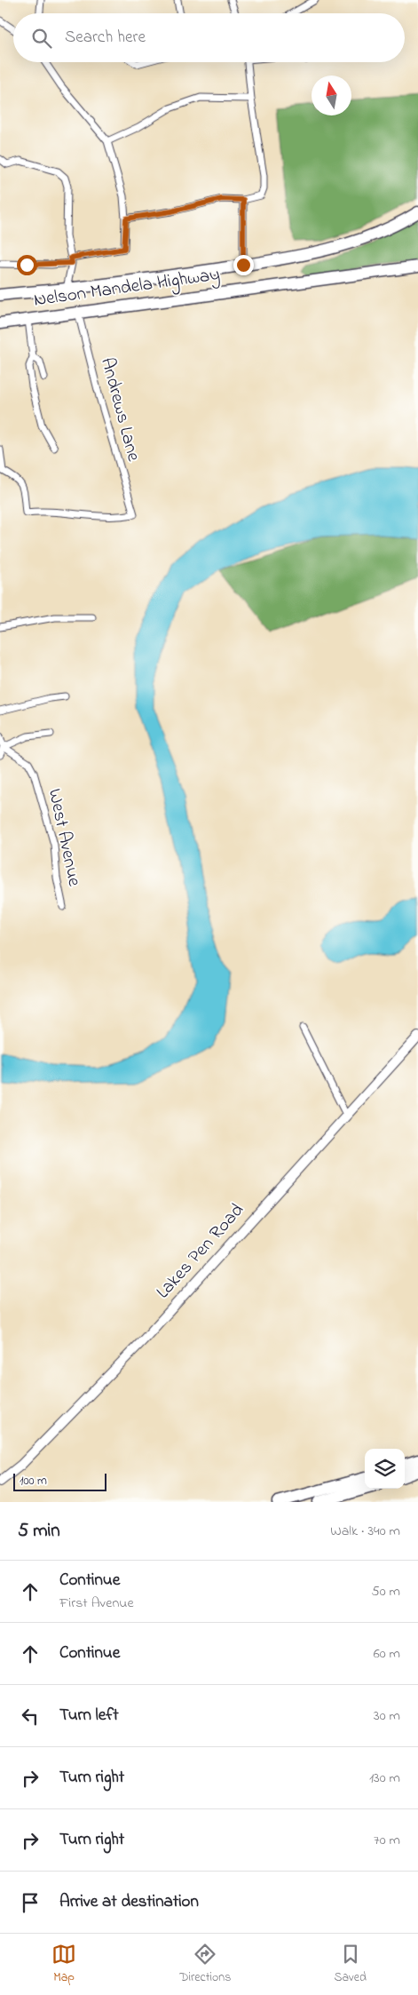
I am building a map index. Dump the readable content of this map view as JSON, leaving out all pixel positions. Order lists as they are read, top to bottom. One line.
{"streets":{"highway":["Nelson Mandela Highway"],"street":["Andrews Lane","West Avenue","Lakes Pen Road"]},"crossings":[["Nelson Mandela Highway","Andrews Lane"]],"scale_bar":"100 m","north":"top","page":{"search":"Search here","scale":"100 m","heading":["5 min","Walk · 340 m"],"list":[["Continue","First Avenue","50 m"],["Continue","60 m"],["Turn left","30 m"],["Turn right","130 m"],["Turn right","70 m"],"Arrive at destination"],"nav":["Map","Directions","Saved"]}}
